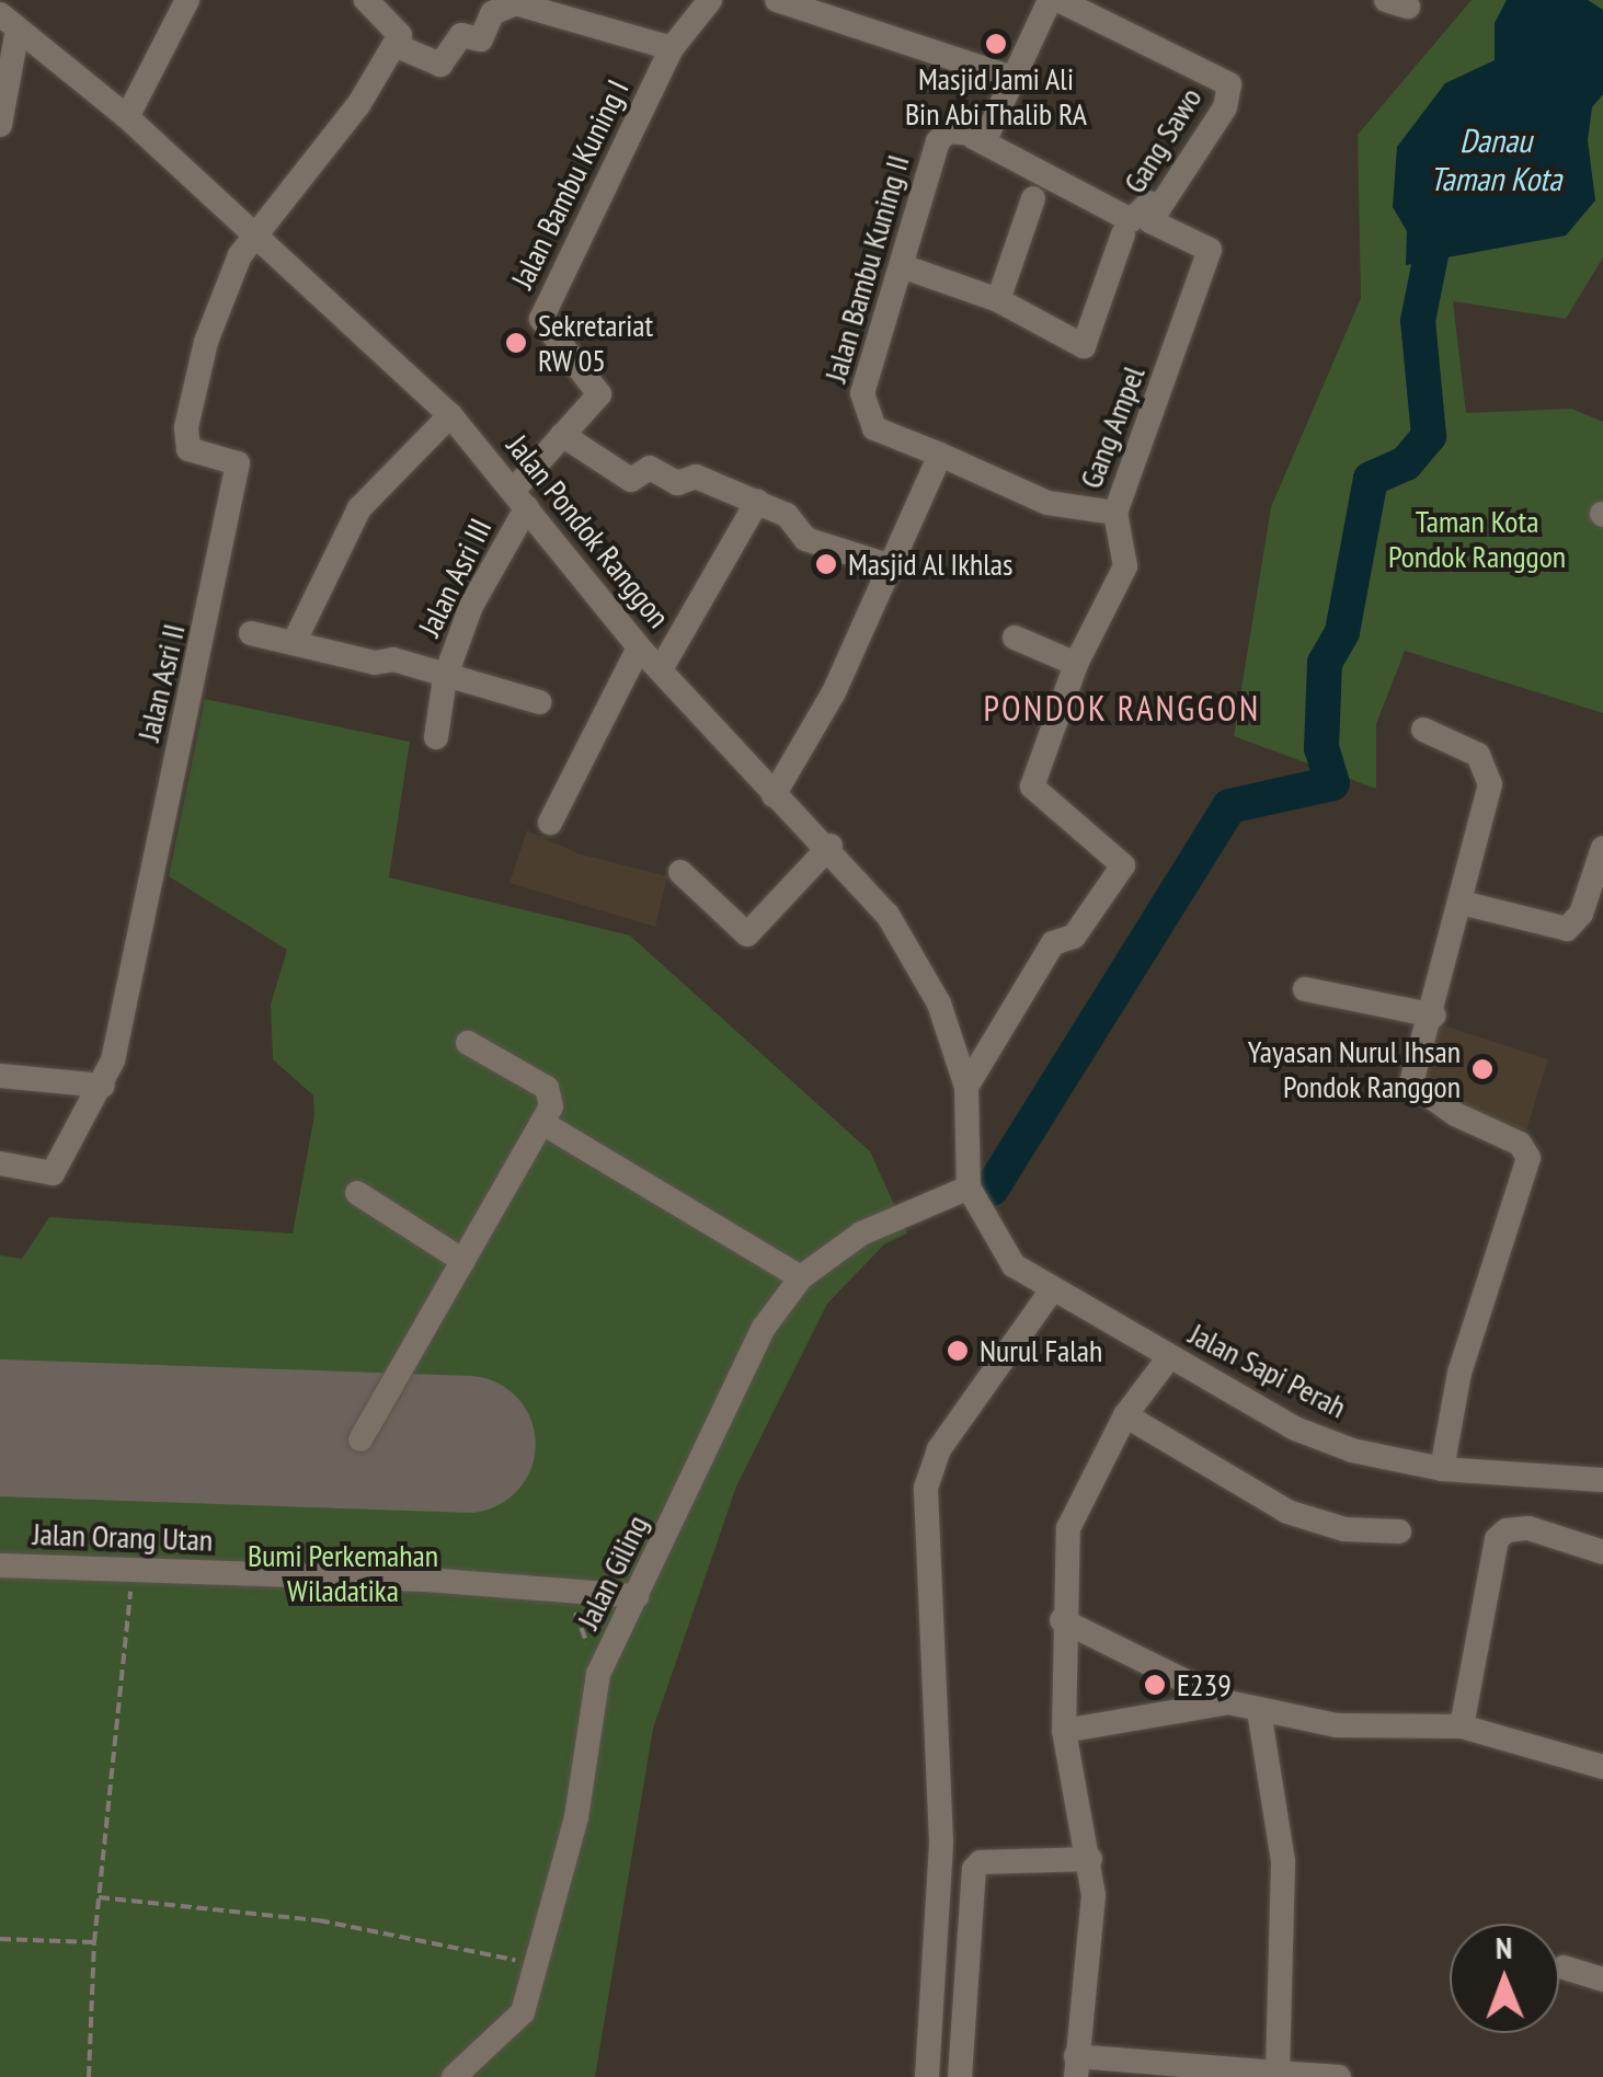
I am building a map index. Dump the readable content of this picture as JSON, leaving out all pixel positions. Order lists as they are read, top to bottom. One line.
{"streets":{"street":["Gang Sawo","Jalan Bambu Kuning I","Jalan Bambu Kuning II","Gang Ampel","Jalan Pondok Ranggon","Jalan Asri III","Jalan Asri II","Jalan Sapi Perah","Jalan Orang Utan","Jalan Giling"]},"crossings":[["Gang Sawo","Jalan Bambu Kuning II"],["Gang Sawo","Gang Ampel"],["Jalan Bambu Kuning I","Jalan Pondok Ranggon"],["Jalan Bambu Kuning I","Jalan Asri III"],["Jalan Bambu Kuning II","Gang Ampel"],["Jalan Pondok Ranggon","Jalan Asri III"],["Jalan Pondok Ranggon","Jalan Asri II"],["Jalan Pondok Ranggon","Jalan Sapi Perah"],["Jalan Pondok Ranggon","Jalan Giling"],["Jalan Sapi Perah","Jalan Giling"],["Jalan Orang Utan","Jalan Giling"]],"districts":["PONDOK RANGGON"],"water":["Danau Taman Kota"],"parks":["Taman Kota Pondok Ranggon","Bumi Perkemahan Wiladatika"],"places":["Masjid Jami Ali Bin Abi Thalib RA","Sekretariat RW 05","Masjid Al Ikhlas","Yayasan Nurul Ihsan Pondok Ranggon","Nurul Falah","E239"],"north":"top"}
